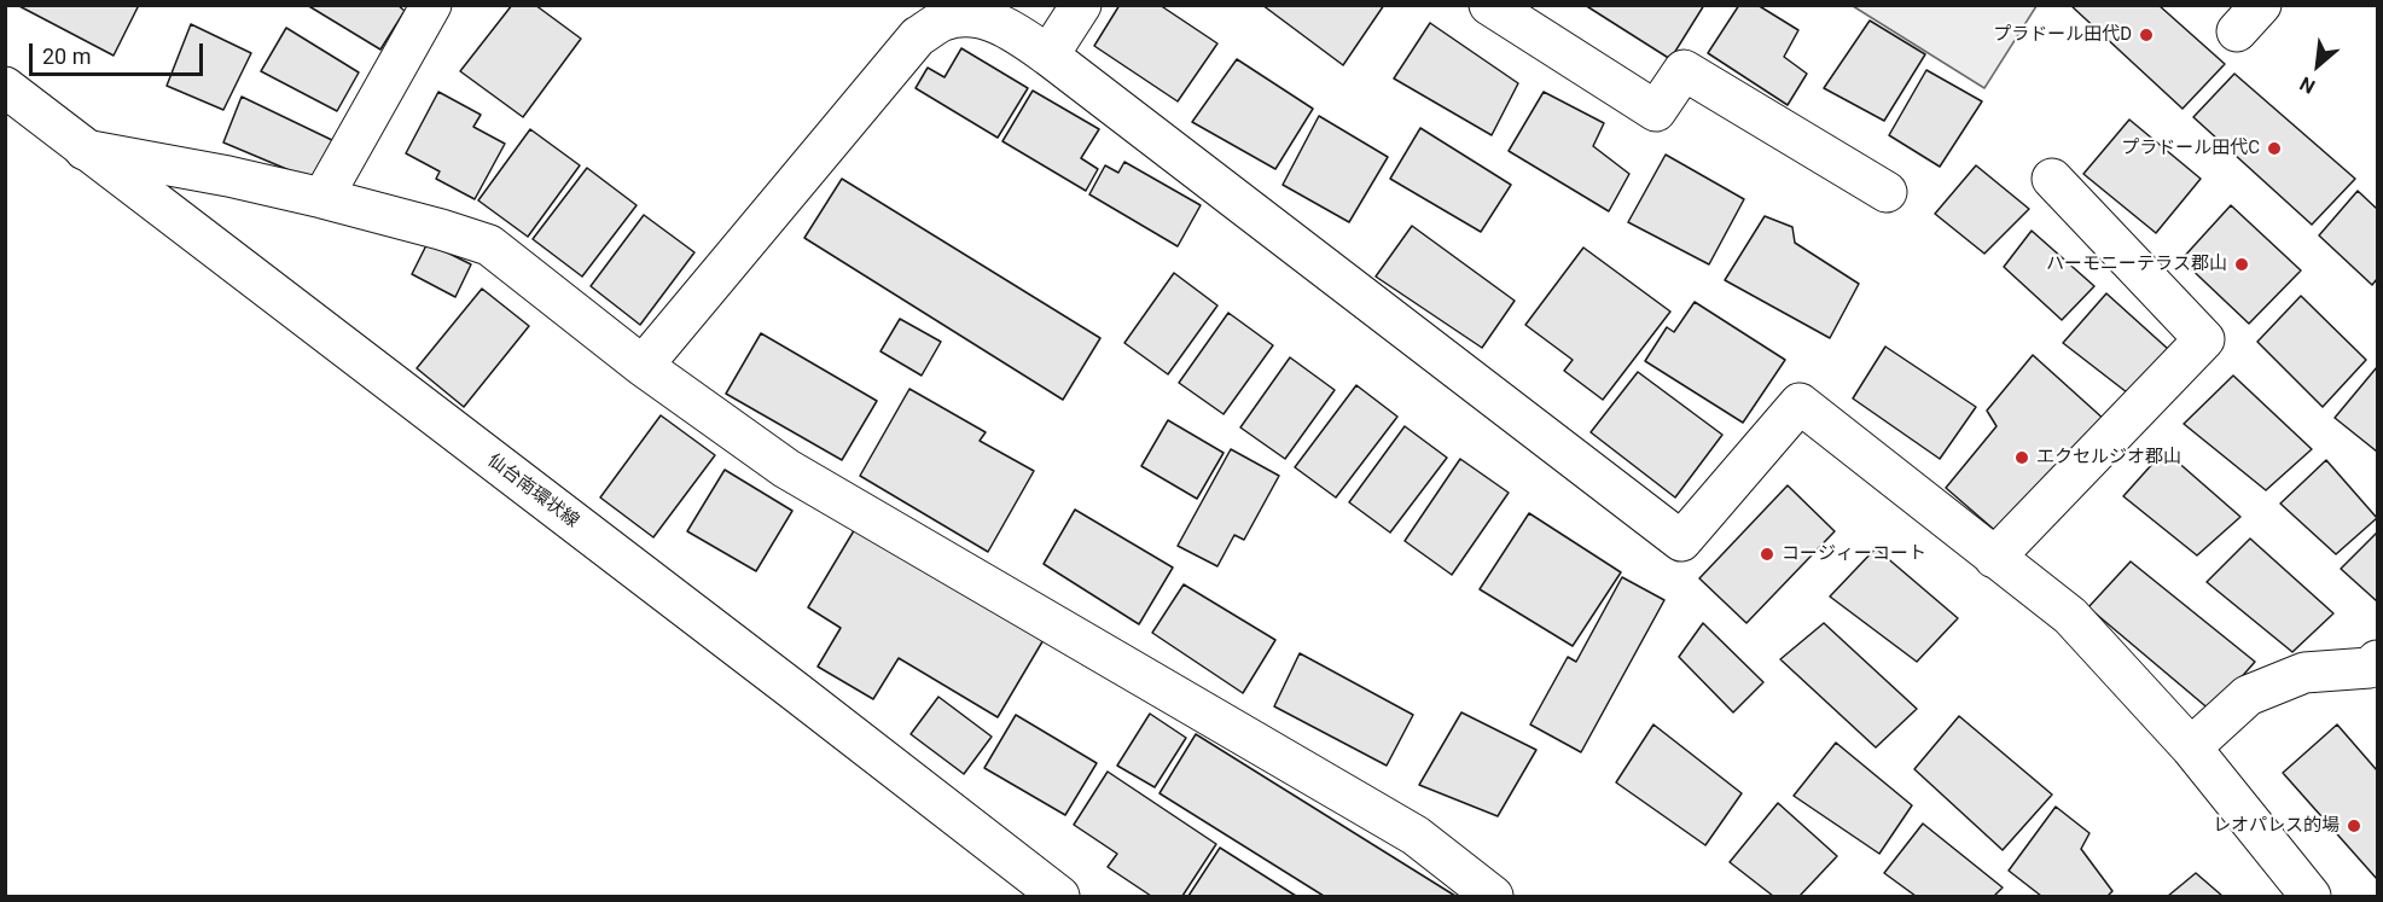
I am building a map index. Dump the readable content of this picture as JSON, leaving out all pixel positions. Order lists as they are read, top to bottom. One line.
{"streets":{"street":["仙台南環状線"]},"places":["プラドール田代D","プラドール田代C","ハーモニーテラス郡山","エクセルジオ郡山","コージィーコート","レオパレス的場"],"scale_bar":"20 m","north":"bottom left"}
